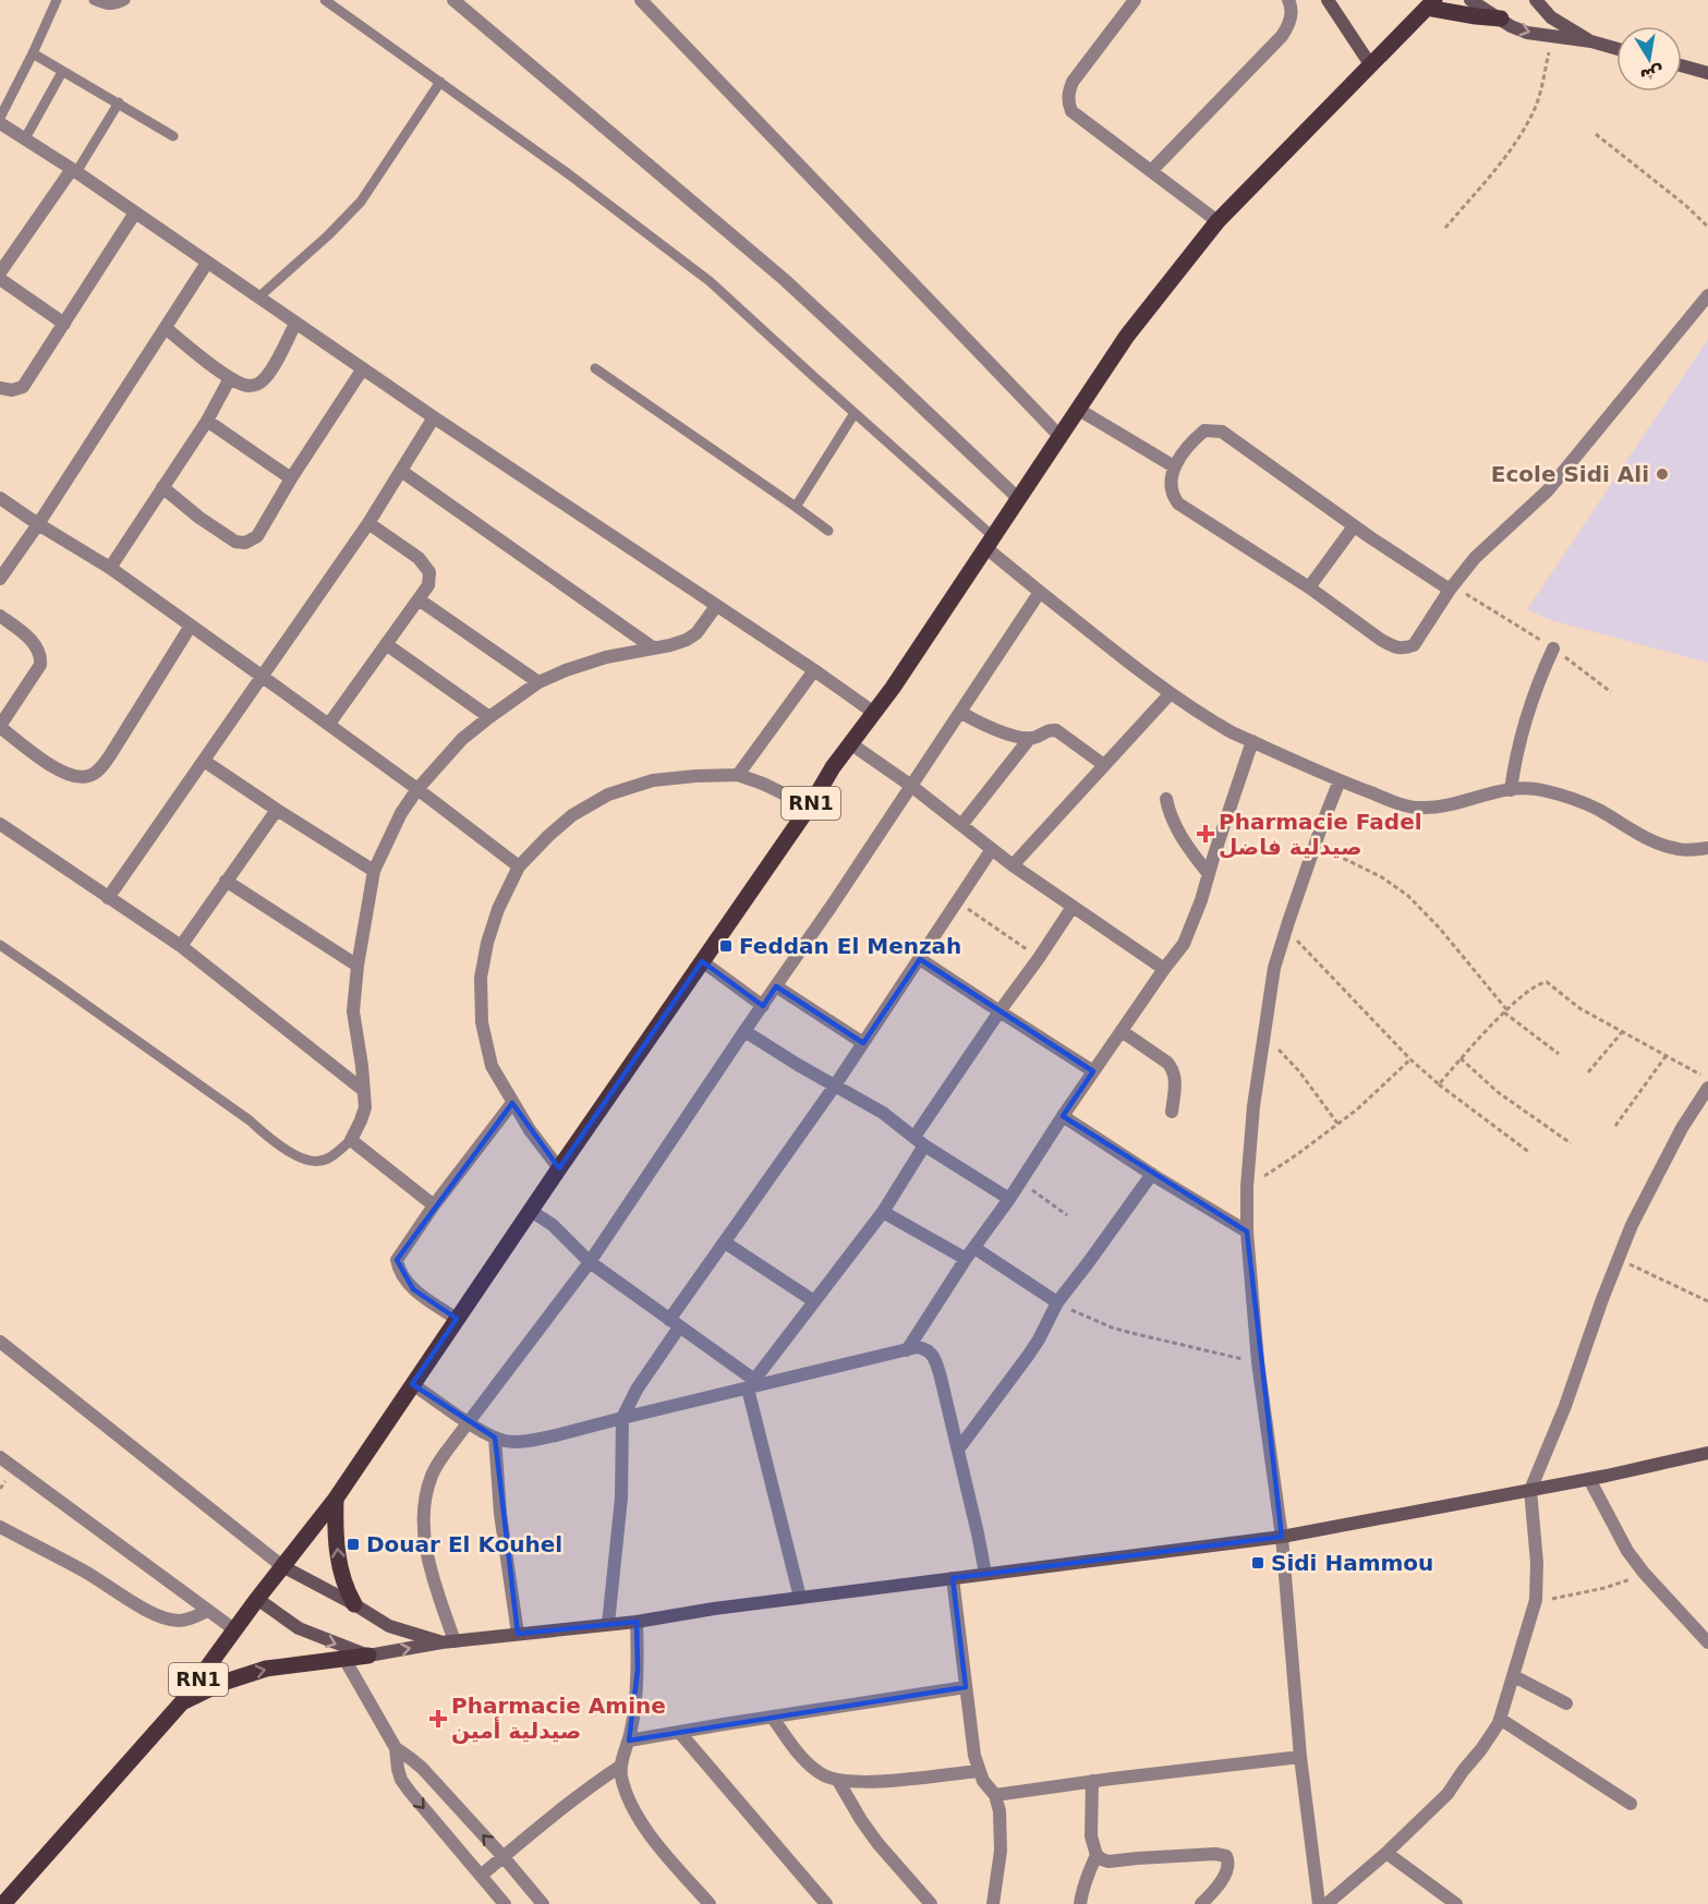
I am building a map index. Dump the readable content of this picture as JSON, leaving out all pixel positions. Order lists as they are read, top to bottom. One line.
{"streets":{"main road":["RN1"]},"places":{"other":["Ecole Sidi Ali"],"health":["Pharmacie Fadel صيدلية فاضل","Pharmacie Amine صيدلية أمين"],"transit":["Feddan El Menzah","Douar El Kouhel","Sidi Hammou"]},"north":"bottom"}
